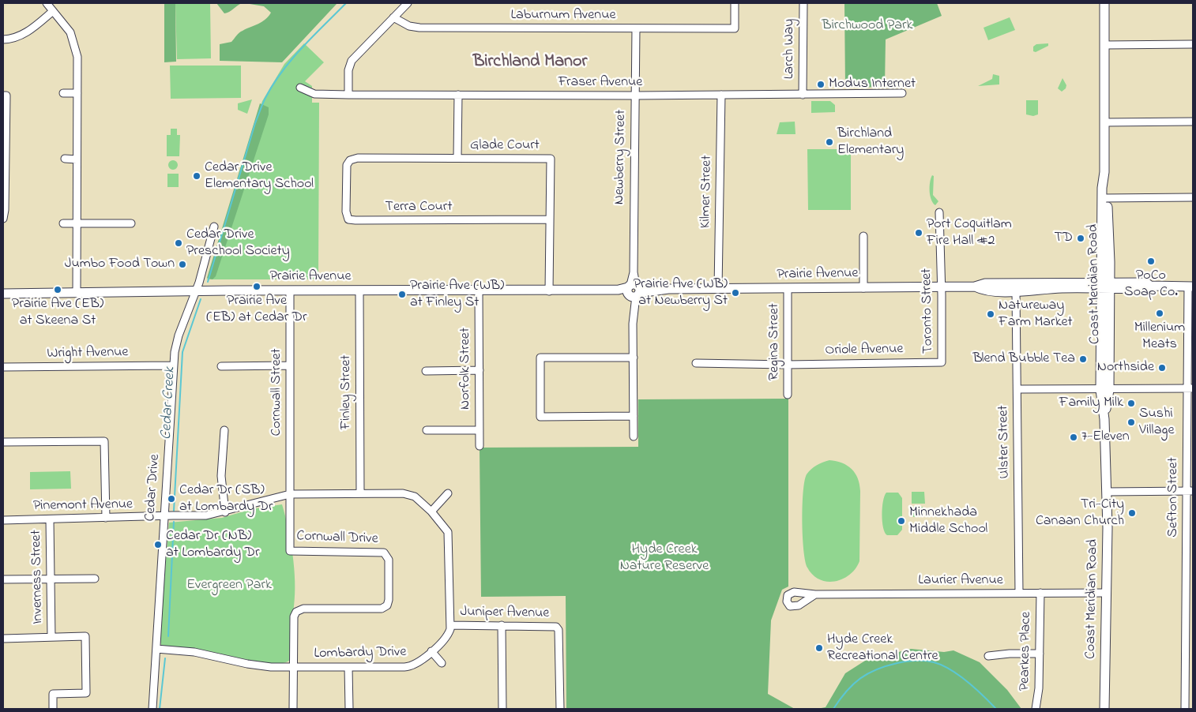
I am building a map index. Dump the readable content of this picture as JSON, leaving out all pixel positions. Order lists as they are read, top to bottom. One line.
{"streets":{"main road":["Prairie Avenue","Coast Meridian Road"],"street":["Laburnum Avenue","Larch Way","Fraser Avenue","Glade Court","Newberry Street","Kilmer Street","Terra Court","Toronto Street","Regina Street","Oriole Avenue","Wright Avenue","Norfolk Street","Cornwall Street","Finley Street","Ulster Street","Cedar Drive","Sefton Street","Pinemont Avenue","Cornwall Drive","Inverness Street","Laurier Avenue","Juniper Avenue","Pearkes Place","Lombardy Drive"]},"crossings":[["Laburnum Avenue","Newberry Street"],["Larch Way","Fraser Avenue"],["Fraser Avenue","Newberry Street"],["Fraser Avenue","Kilmer Street"],["Glade Court","Terra Court"],["Glade Court","Prairie Avenue"],["Newberry Street","Prairie Avenue"],["Kilmer Street","Prairie Avenue"],["Prairie Avenue","Coast Meridian Road"],["Prairie Avenue","Toronto Street"],["Prairie Avenue","Regina Street"],["Prairie Avenue","Norfolk Street"],["Prairie Avenue","Cornwall Street"],["Prairie Avenue","Finley Street"],["Prairie Avenue","Ulster Street"],["Prairie Avenue","Cedar Drive"],["Prairie Avenue","Sefton Street"],["Coast Meridian Road","Laurier Avenue"],["Toronto Street","Oriole Avenue"],["Regina Street","Oriole Avenue"],["Wright Avenue","Cedar Drive"],["Cornwall Street","Cornwall Drive"],["Cornwall Street","Lombardy Drive"],["Finley Street","Lombardy Drive"],["Ulster Street","Laurier Avenue"],["Cedar Drive","Pinemont Avenue"],["Cedar Drive","Lombardy Drive"],["Pinemont Avenue","Inverness Street"],["Pinemont Avenue","Lombardy Drive"],["Cornwall Drive","Lombardy Drive"],["Laurier Avenue","Pearkes Place"],["Juniper Avenue","Lombardy Drive"]],"districts":["Birchland Manor"],"water":["Cedar Creek"],"parks":["Birchwood Park","Hyde Creek Nature Reserve","Evergreen Park"],"places":["Modus Internet","Birchland Elementary","Cedar Drive Elementary School","Port Coquitlam Fire Hall #2","TD","Cedar Drive Preschool Society","PoCo Soap Co.","Jumbo Food Town","Prairie Ave (EB) at Cedar Dr","Prairie Ave (EB) at Skeena St","Prairie Ave (WB) at Newberry St","Prairie Ave (WB) at Finley St","Millenium Meats","Natureway Farm Market","Blend Bubble Tea","Northside","Family Milk","Sushi Village","7-Eleven","Cedar Dr (SB) at Lombardy Dr","Tri-City Canaan Church","Minnekhada Middle School","Cedar Dr (NB) at Lombardy Dr","Hyde Creek Recreational Centre"]}
